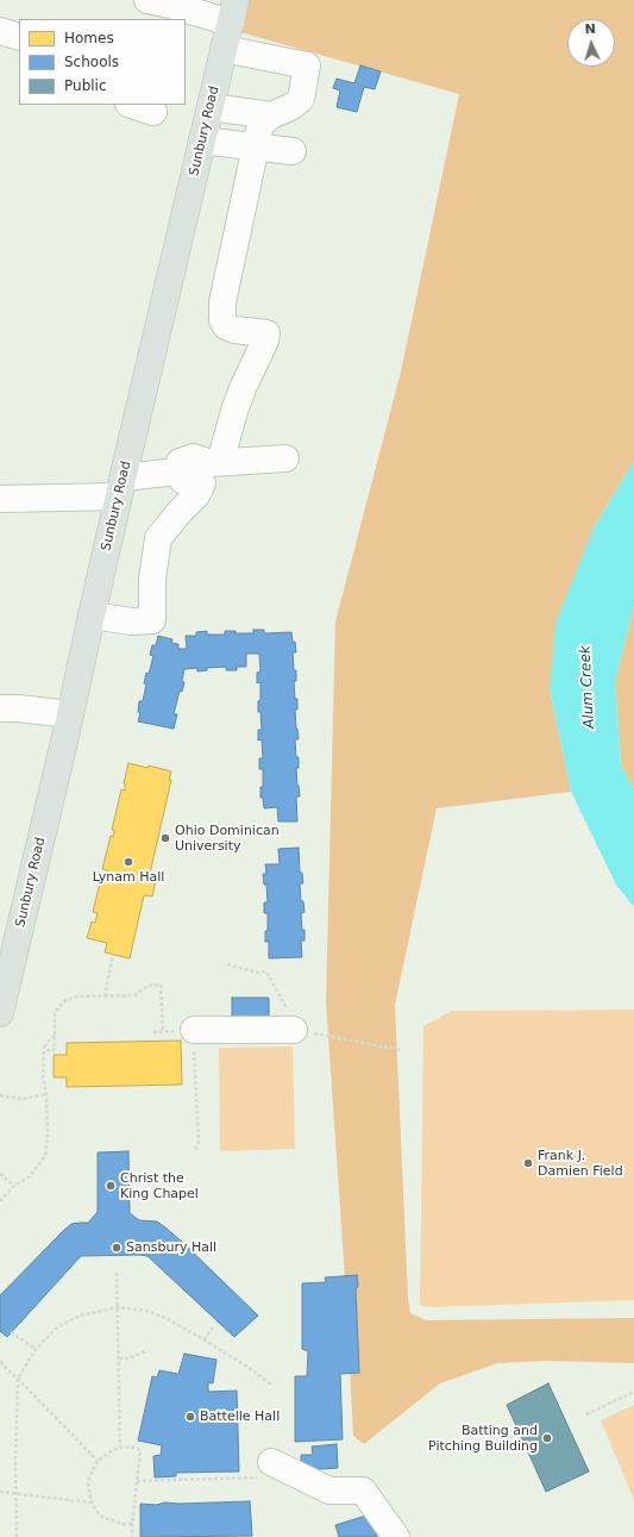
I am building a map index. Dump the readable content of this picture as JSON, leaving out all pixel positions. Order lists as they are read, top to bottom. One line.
{"streets":{"main road":["Sunbury Road"]},"water":["Alum Creek"],"places":["Ohio Dominican University","Lynam Hall","Frank J. Damien Field","Christ the King Chapel","Sansbury Hall","Battelle Hall","Batting and Pitching Building"],"legend":["Homes","Schools","Public"],"north":"top"}
